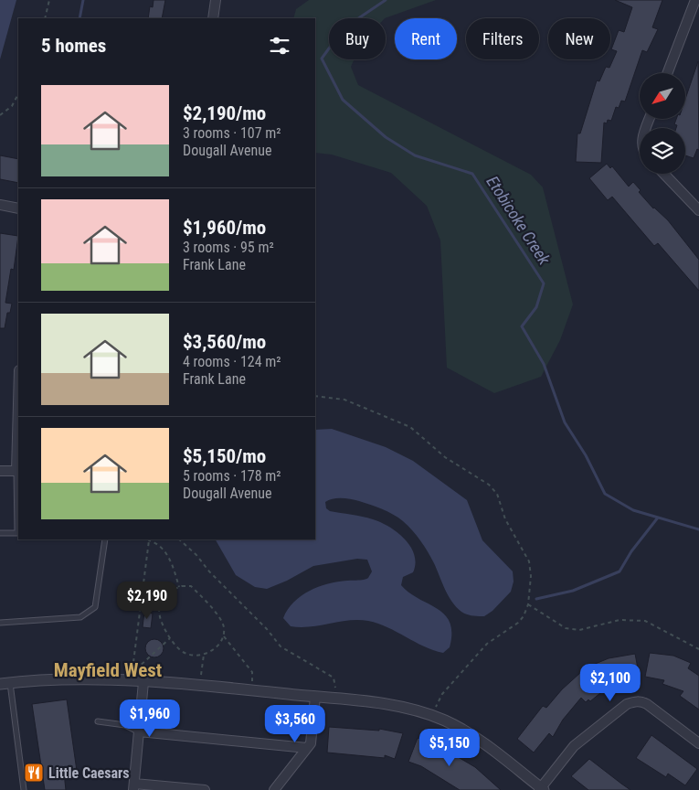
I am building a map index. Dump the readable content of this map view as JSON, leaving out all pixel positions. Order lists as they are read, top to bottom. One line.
{"districts":["Mayfield West"],"water":["Etobicoke Creek"],"places":{"restaurant":["Little Caesars"]},"north":"bottom left","page":{"chip":["Buy","Rent","Filters","New"],"heading":"5 homes","list":[{"name":"$2,190/mo","note":"3 rooms · 107 m² · Dougall Avenue"},{"name":"$1,960/mo","note":"3 rooms · 95 m² · Frank Lane"},{"name":"$3,560/mo","note":"4 rooms · 124 m² · Frank Lane"},{"name":"$5,150/mo","note":"5 rooms · 178 m² · Dougall Avenue"}],"price":["$2,190","$2,100","$1,960","$3,560","$5,150"]}}
